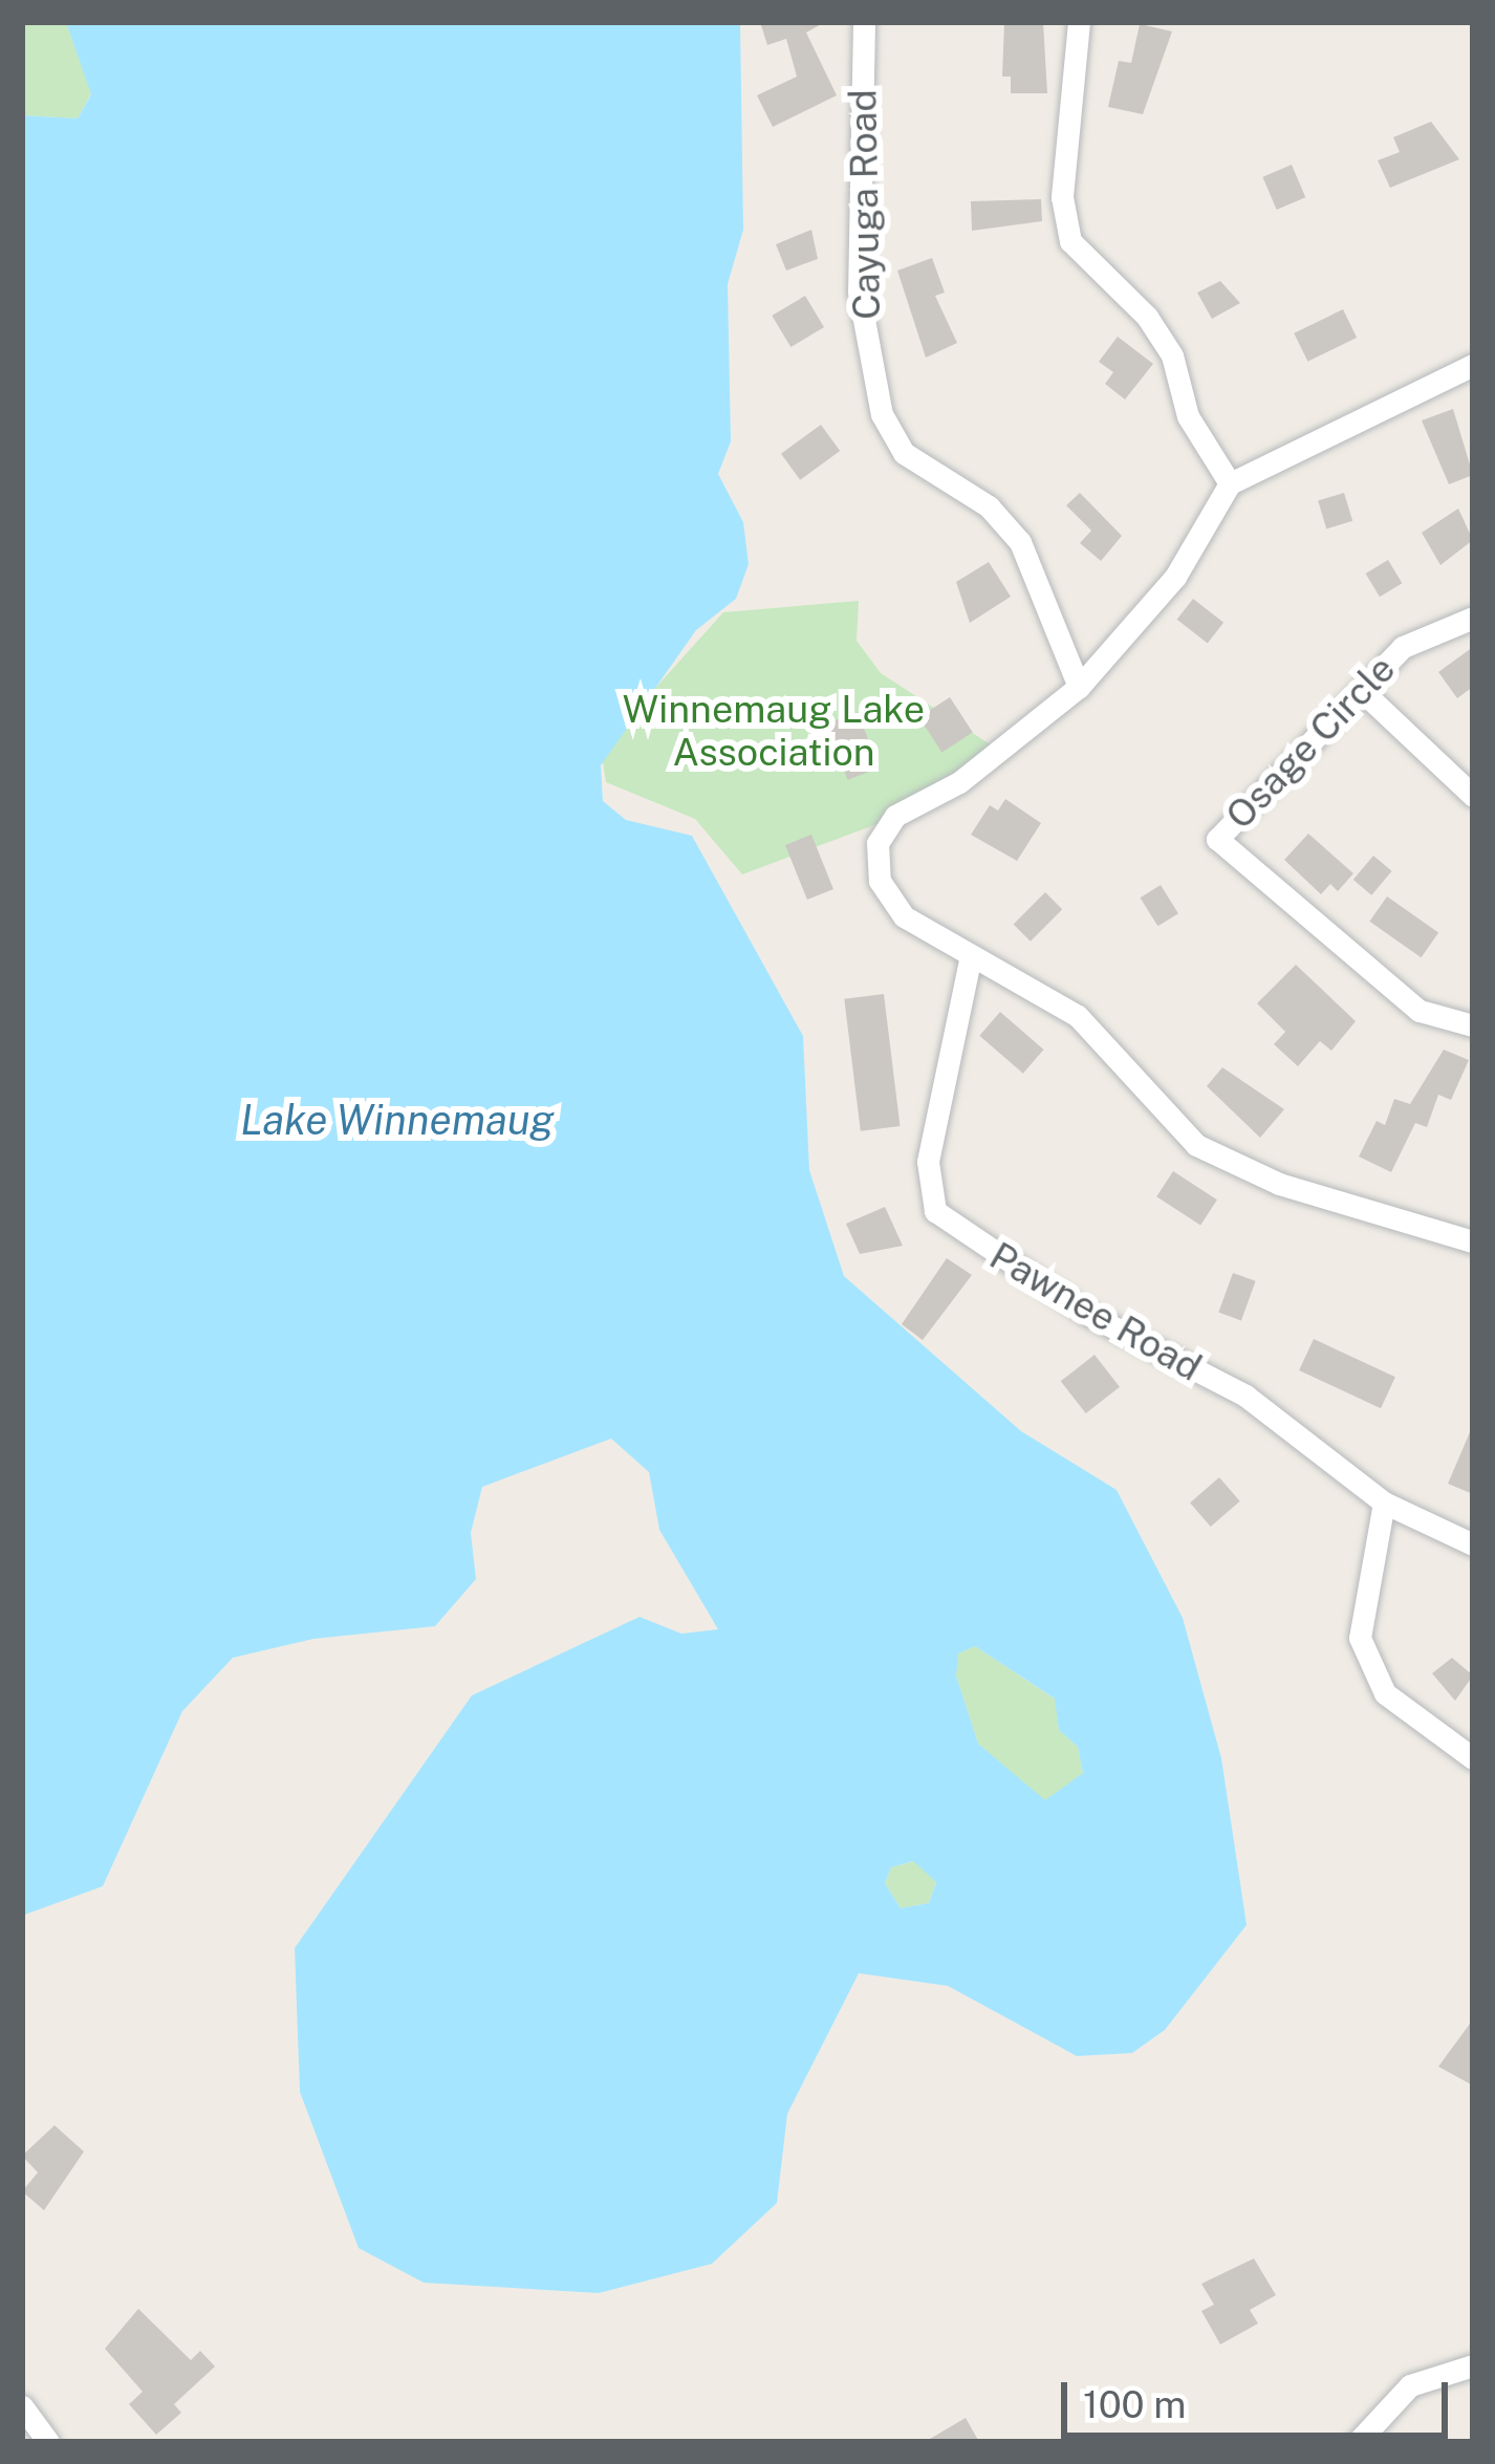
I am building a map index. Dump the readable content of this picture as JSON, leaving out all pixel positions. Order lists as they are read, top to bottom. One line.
{"streets":{"street":["Cayuga Road","Osage Circle","Pawnee Road"]},"water":["Lake Winnemaug"],"parks":["Winnemaug Lake Association"],"scale_bar":"100 m"}
